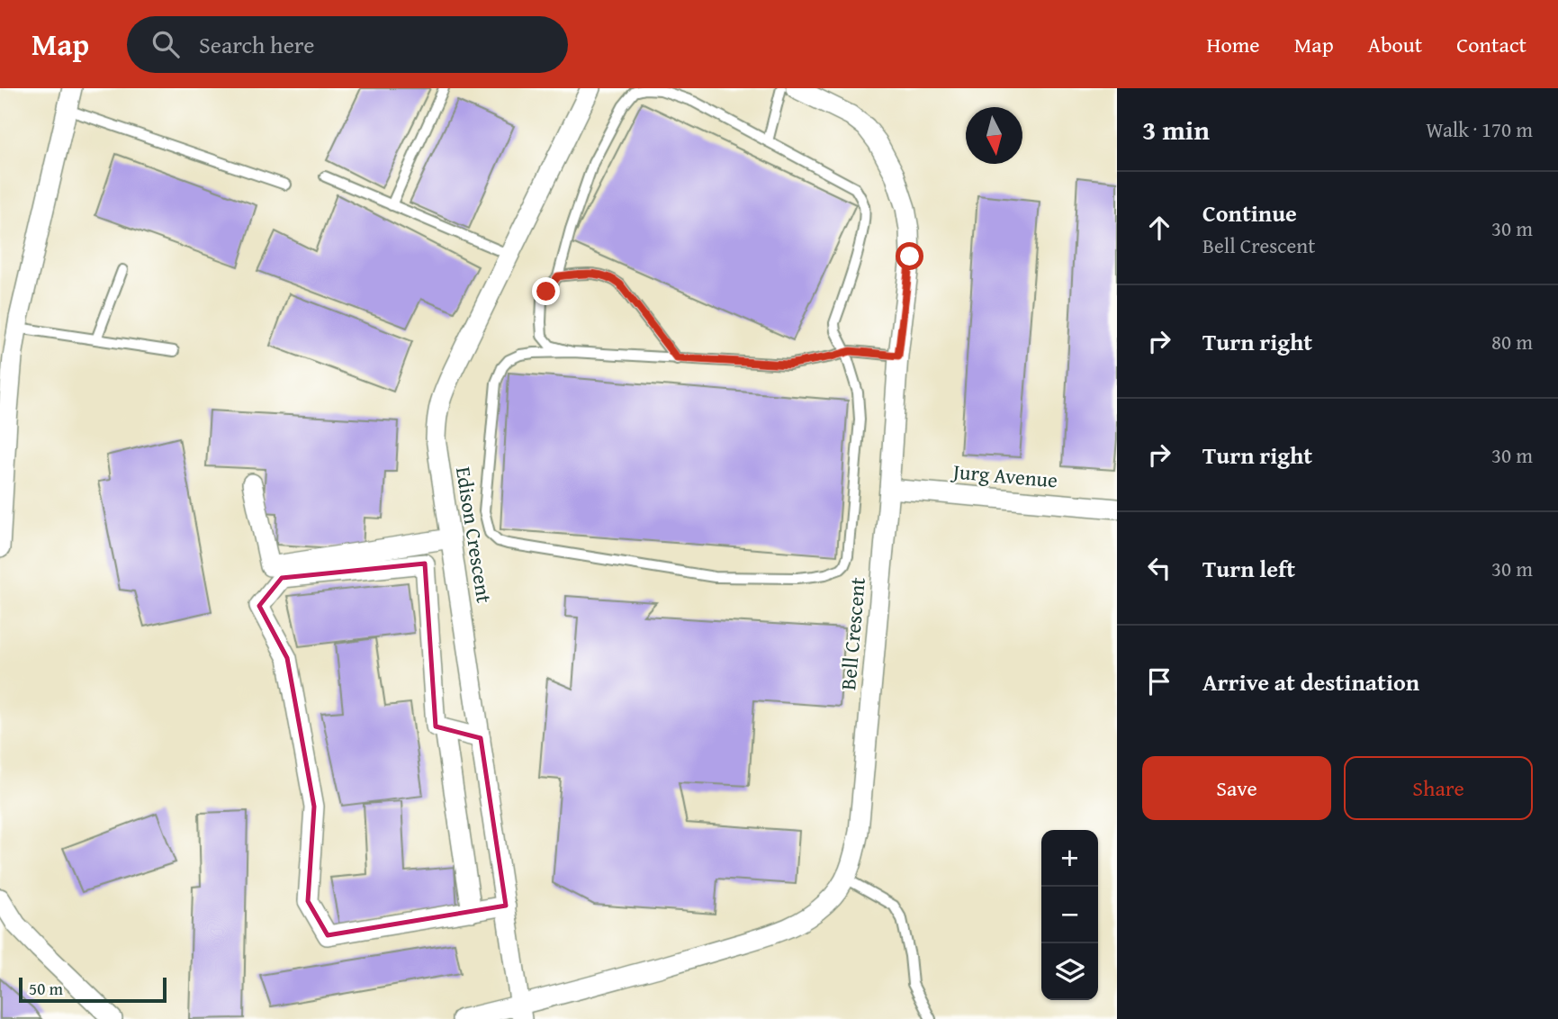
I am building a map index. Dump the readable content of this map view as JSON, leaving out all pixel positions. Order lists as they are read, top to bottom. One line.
{"streets":{"street":["Jurg Avenue","Edison Crescent","Bell Crescent"]},"crossings":[["Jurg Avenue","Bell Crescent"],["Edison Crescent","Bell Crescent"]],"scale_bar":"50 m","north":"bottom","page":{"header":"Map","search":"Search here","nav":["Home","Map","About","Contact"],"heading":["3 min","Walk · 170 m"],"list":[["Continue","Bell Crescent","30 m"],["Turn right","80 m"],["Turn right","30 m"],["Turn left","30 m"],"Arrive at destination"],"buttons":["Save","Share"],"map_buttons":["+","−"],"scale":"50 m"}}
